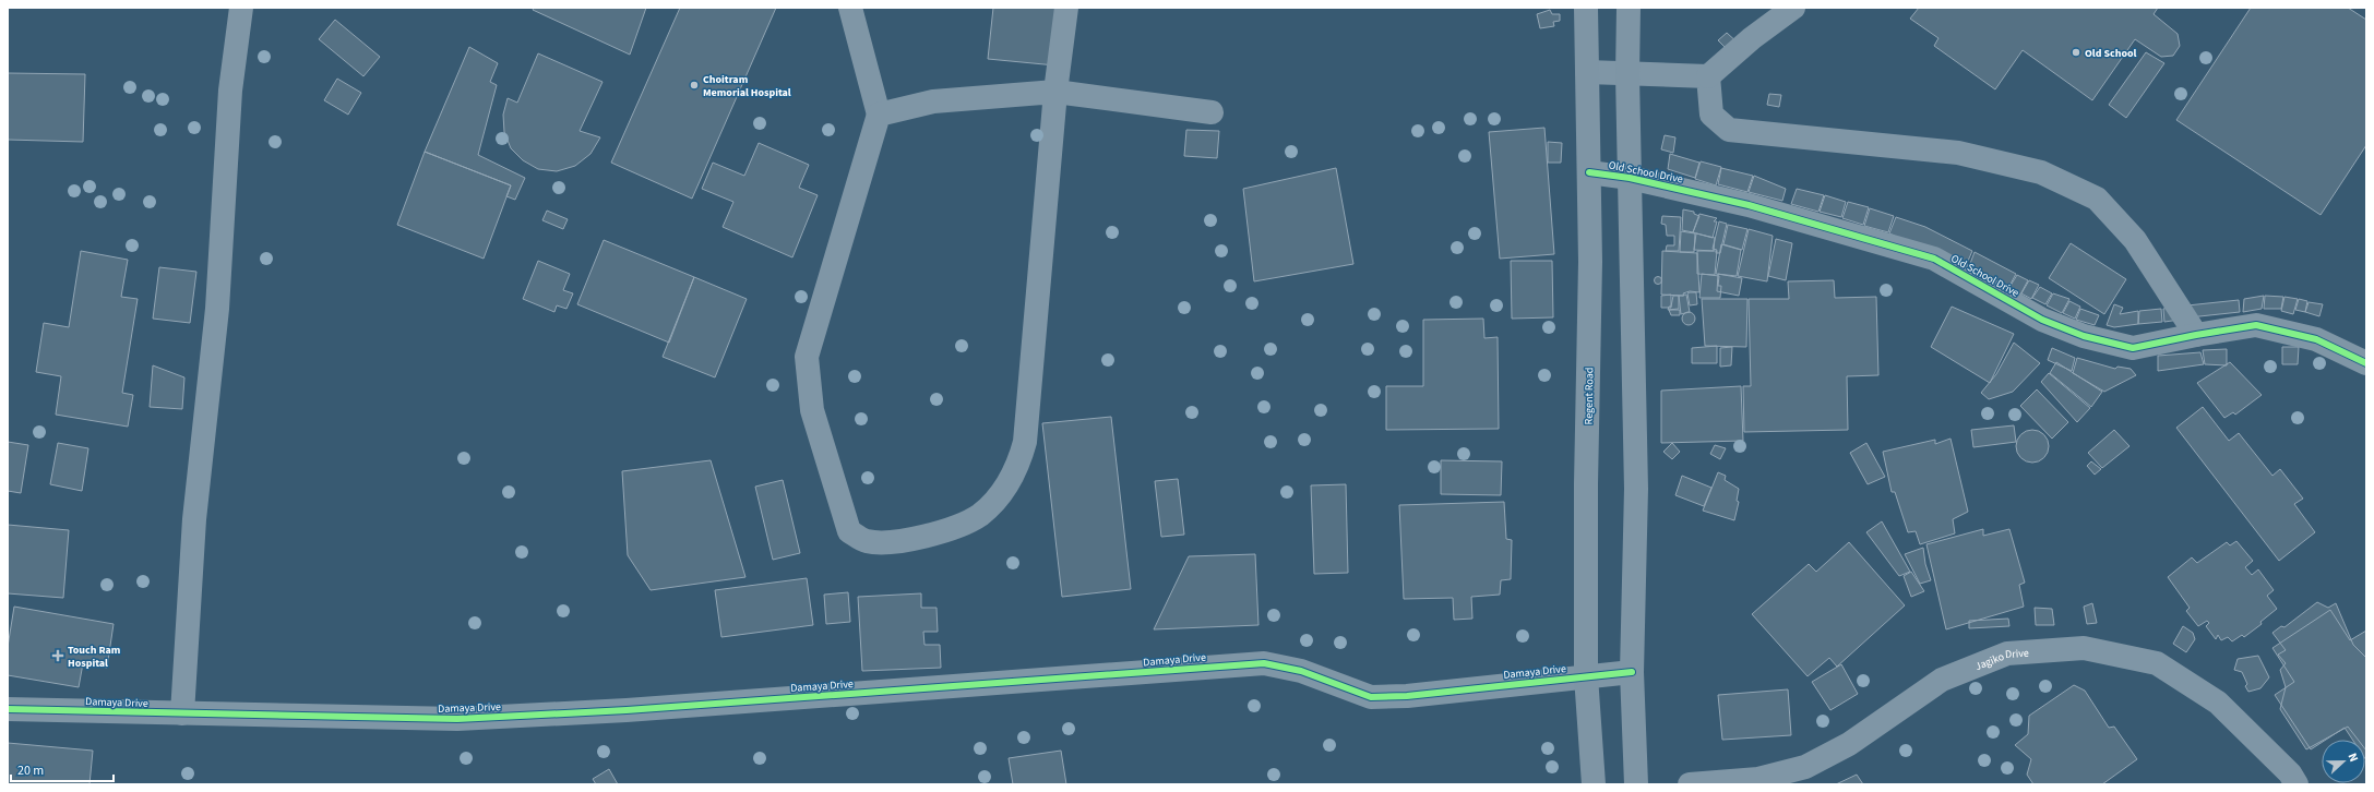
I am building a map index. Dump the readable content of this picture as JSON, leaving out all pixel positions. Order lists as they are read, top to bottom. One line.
{"streets":{"main road":["Regent Road"],"street":["Old School Drive","Damaya Drive","Jagiko Drive"]},"crossings":[["Old School Drive","Regent Road"],["Regent Road","Damaya Drive"]],"places":{"other":["Old School","Choitram Memorial Hospital"],"health":["Touch Ram Hospital"]},"scale_bar":"20 m","north":"right"}
